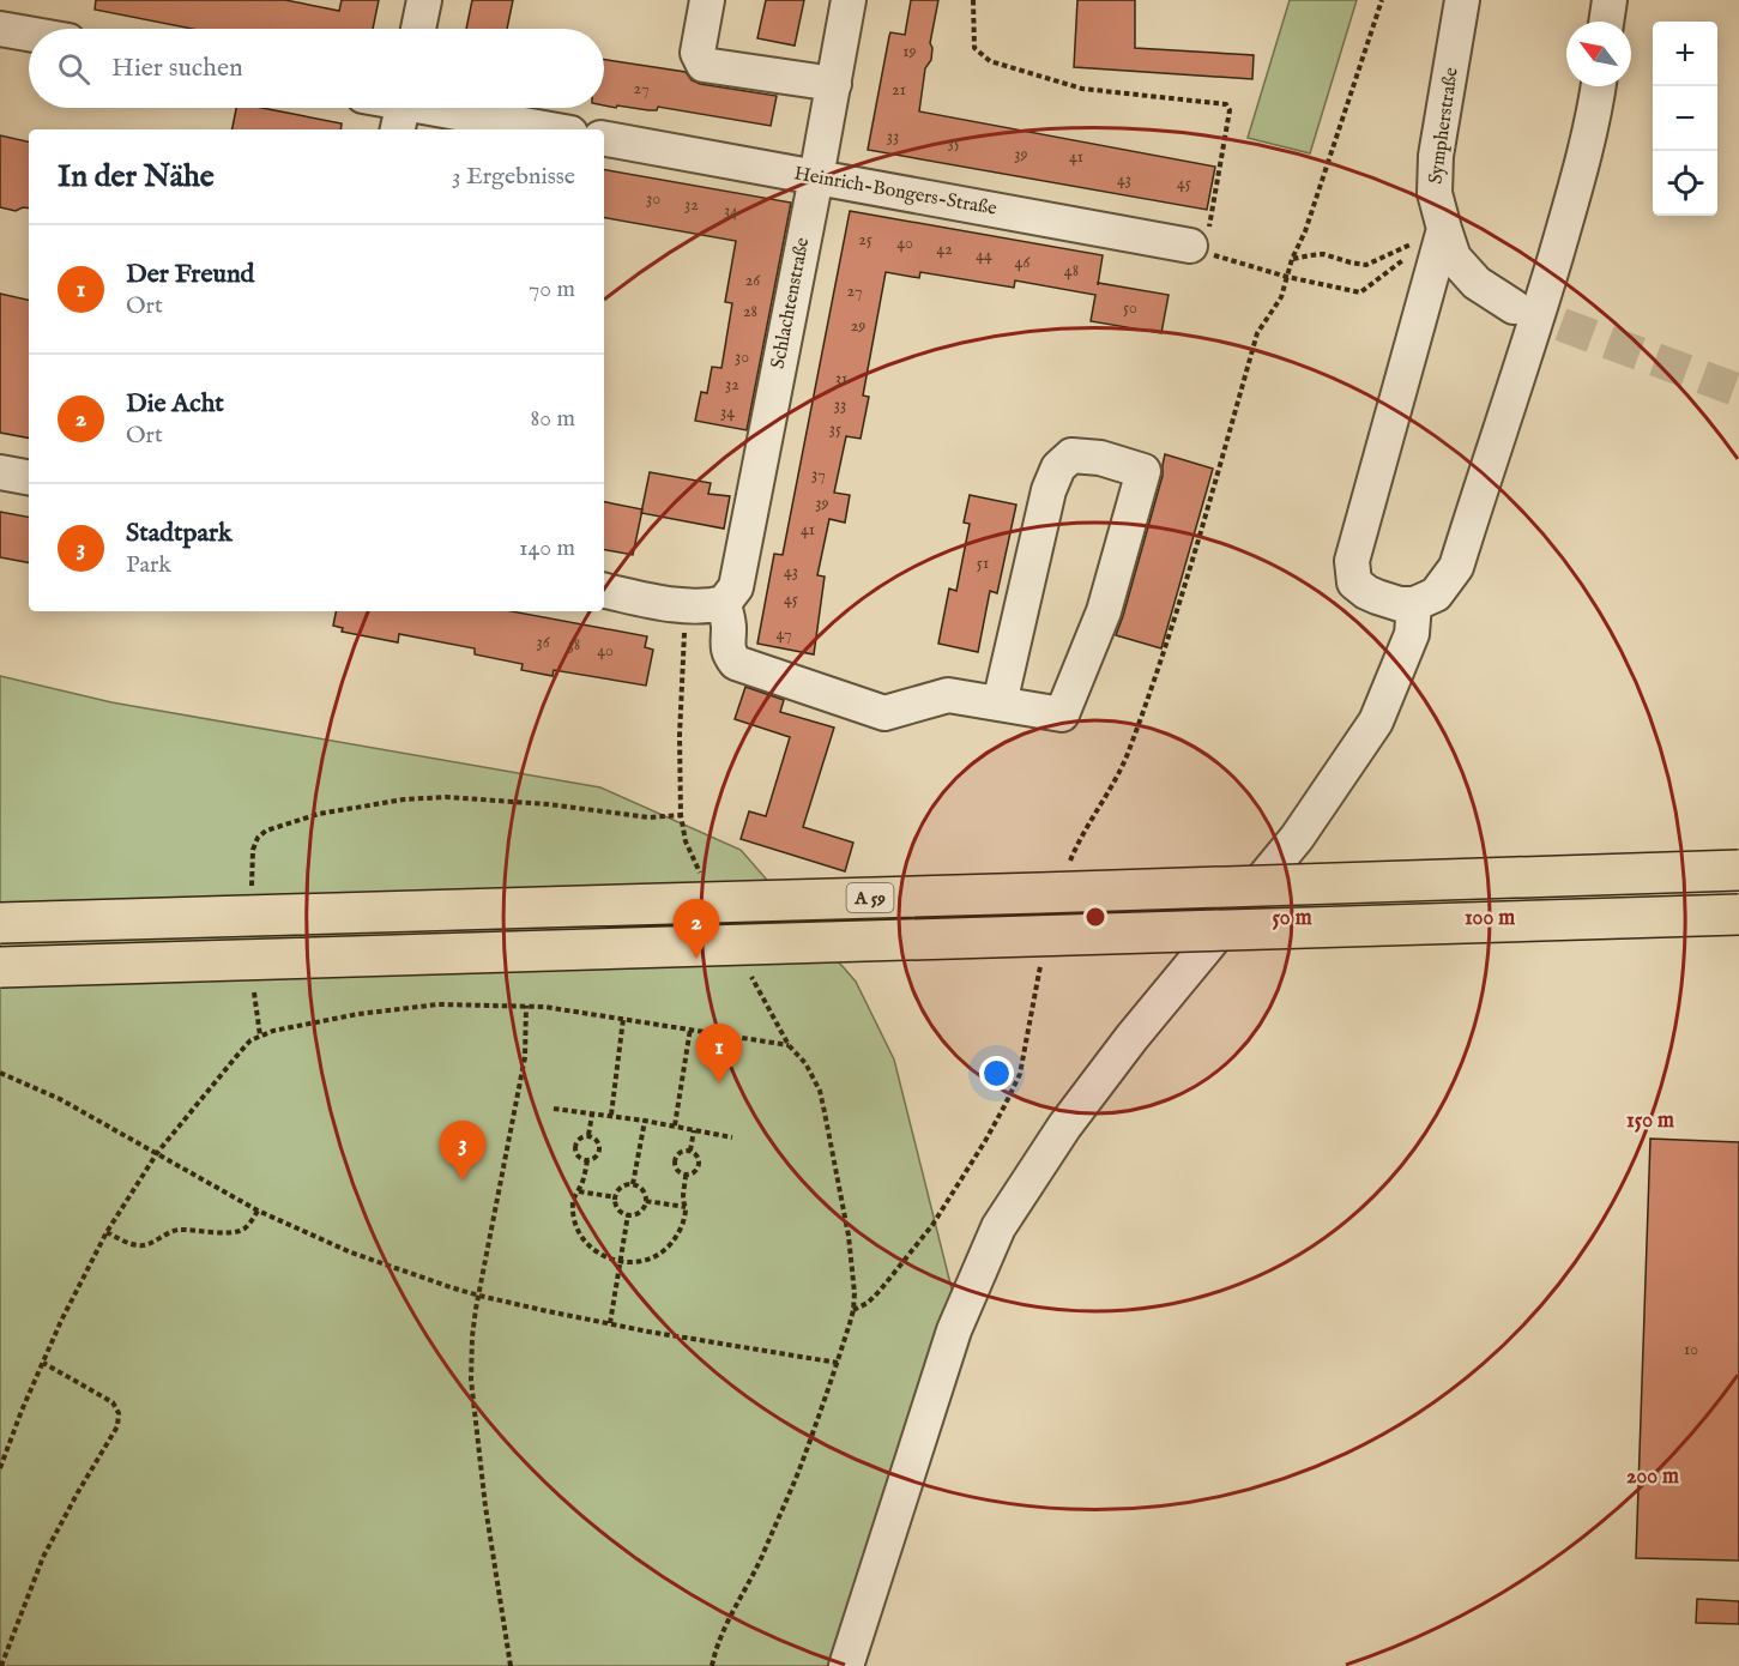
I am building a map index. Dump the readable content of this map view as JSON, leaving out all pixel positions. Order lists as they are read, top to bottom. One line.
{"streets":{"highway":["A 59"],"street":["Sympherstraße","Heinrich-Bongers-Straße","Schlachtenstraße"]},"crossings":[["Heinrich-Bongers-Straße","Schlachtenstraße"]],"house_numbers":["19","27","21","33","35","39","41","43","45","30","32","34","25","40","42","44","46","48","26","27","50","28","29","30","31","32","33","34","35","37","39","41","51","43","45","47","36","38","40","10"],"north":"top left","page":{"map_buttons":["+","−"],"search":"Hier suchen","heading":["In der Nähe","3 Ergebnisse"],"list":[{"mark":"1","name":"Der Freund","note":"Ort","value":"70 m"},{"mark":"2","name":"Die Acht","note":"Ort","value":"80 m"},{"mark":"3","name":"Stadtpark","note":"Park","value":"140 m"}],"pins":["2","1","3"]},"rings":["50 m","100 m","150 m","200 m"]}
